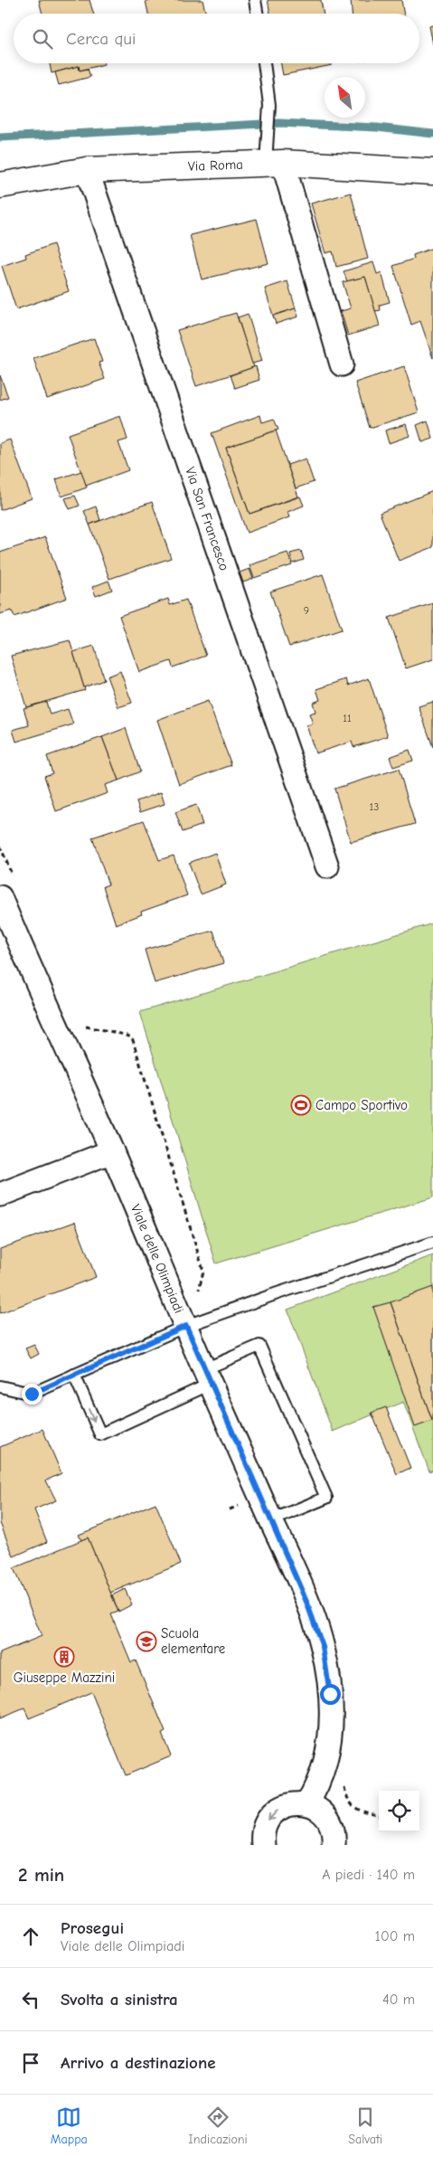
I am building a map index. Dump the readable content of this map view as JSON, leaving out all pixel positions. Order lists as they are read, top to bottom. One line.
{"streets":{"main road":["Via Roma"],"street":["Via San Francesco","Viale delle Olimpiadi"]},"crossings":[["Via Roma","Via San Francesco"]],"places":{"sports":["Campo Sportivo"],"school or university":["Scuola elementare"],"building":["Giuseppe Mazzini"]},"house_numbers":["9","11","13"],"north":"top left","page":{"search":"Cerca qui","heading":["2 min","A piedi · 140 m"],"list":[["Prosegui","Viale delle Olimpiadi","100 m"],["Svolta a sinistra","40 m"],"Arrivo a destinazione"],"nav":["Mappa","Indicazioni","Salvati"]}}
